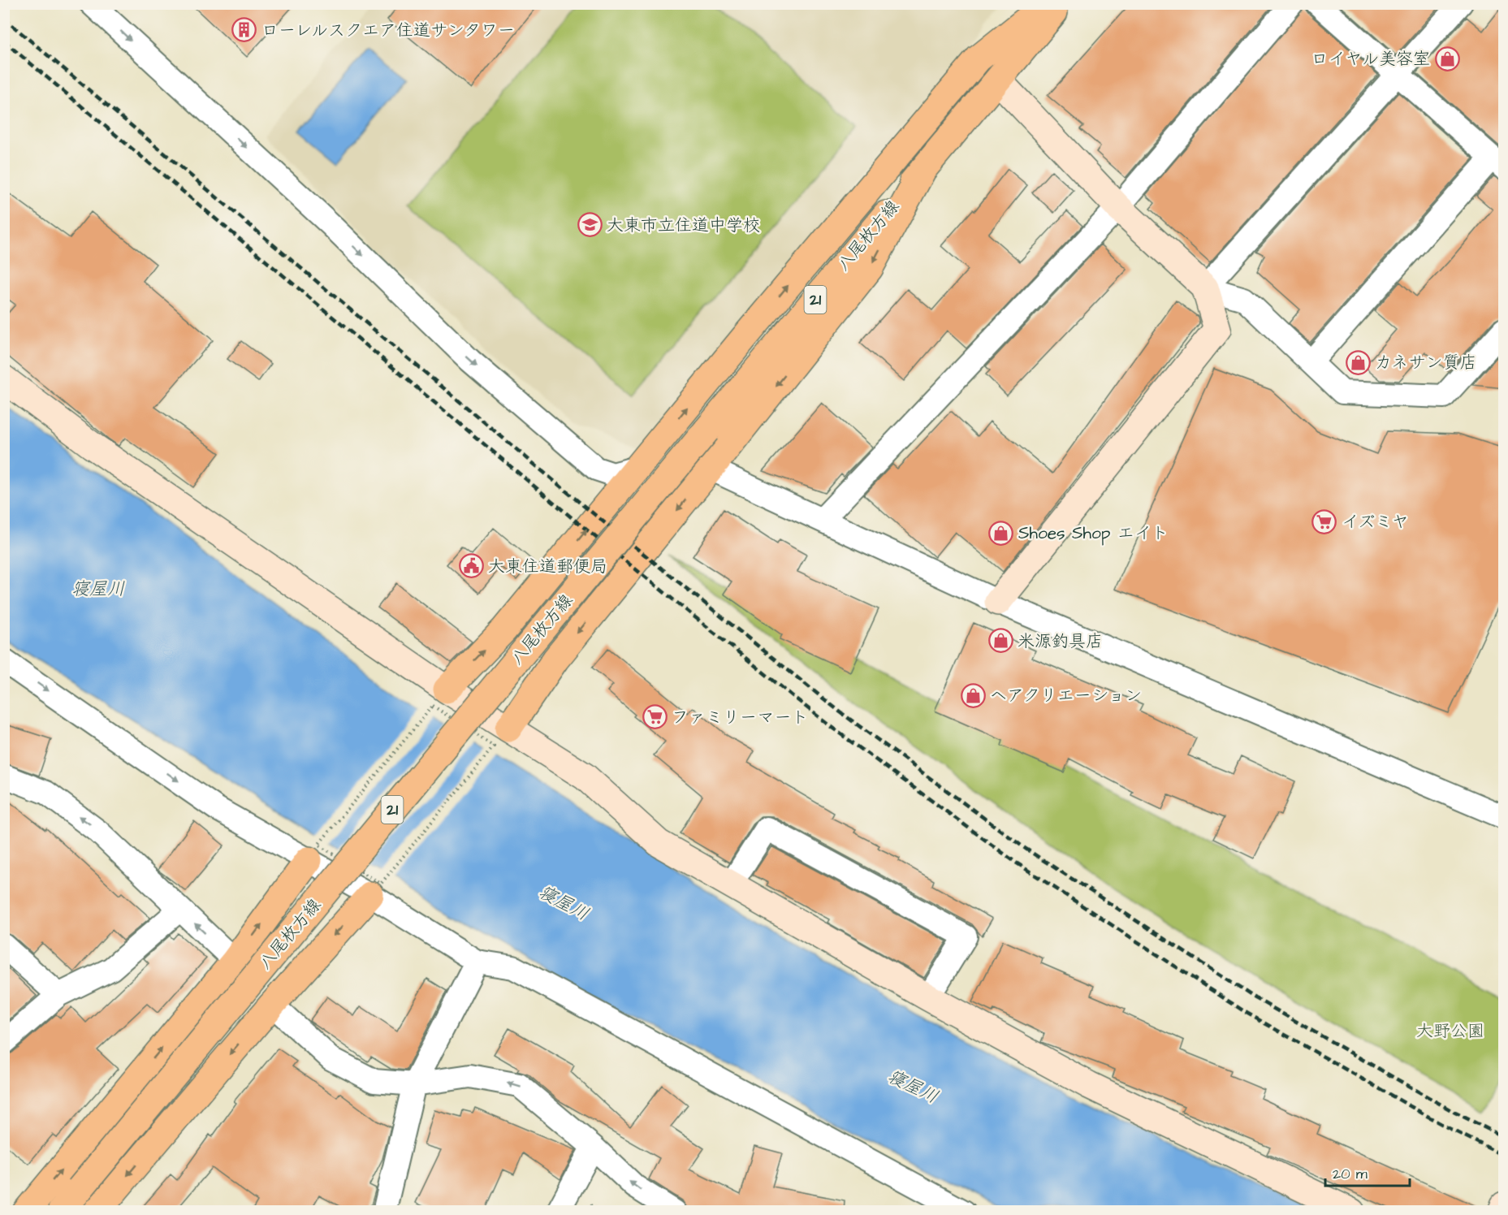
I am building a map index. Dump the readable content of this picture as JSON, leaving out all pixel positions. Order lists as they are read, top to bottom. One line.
{"streets":{"main road":["八尾枚方線","21"]},"water":["寝屋川"],"parks":["大野公園"],"places":{"building":["ローレルスクエア住道サンタワー"],"shop":["ロイヤル美容室","カネサン質店","Shoes Shop エイト","米源釣具店","ヘアクリエーション"],"school or university":["大東市立住道中学校"],"supermarket":["イズミヤ","ファミリーマート"],"public building":["大東住道郵便局"]},"scale_bar":"20 m"}
